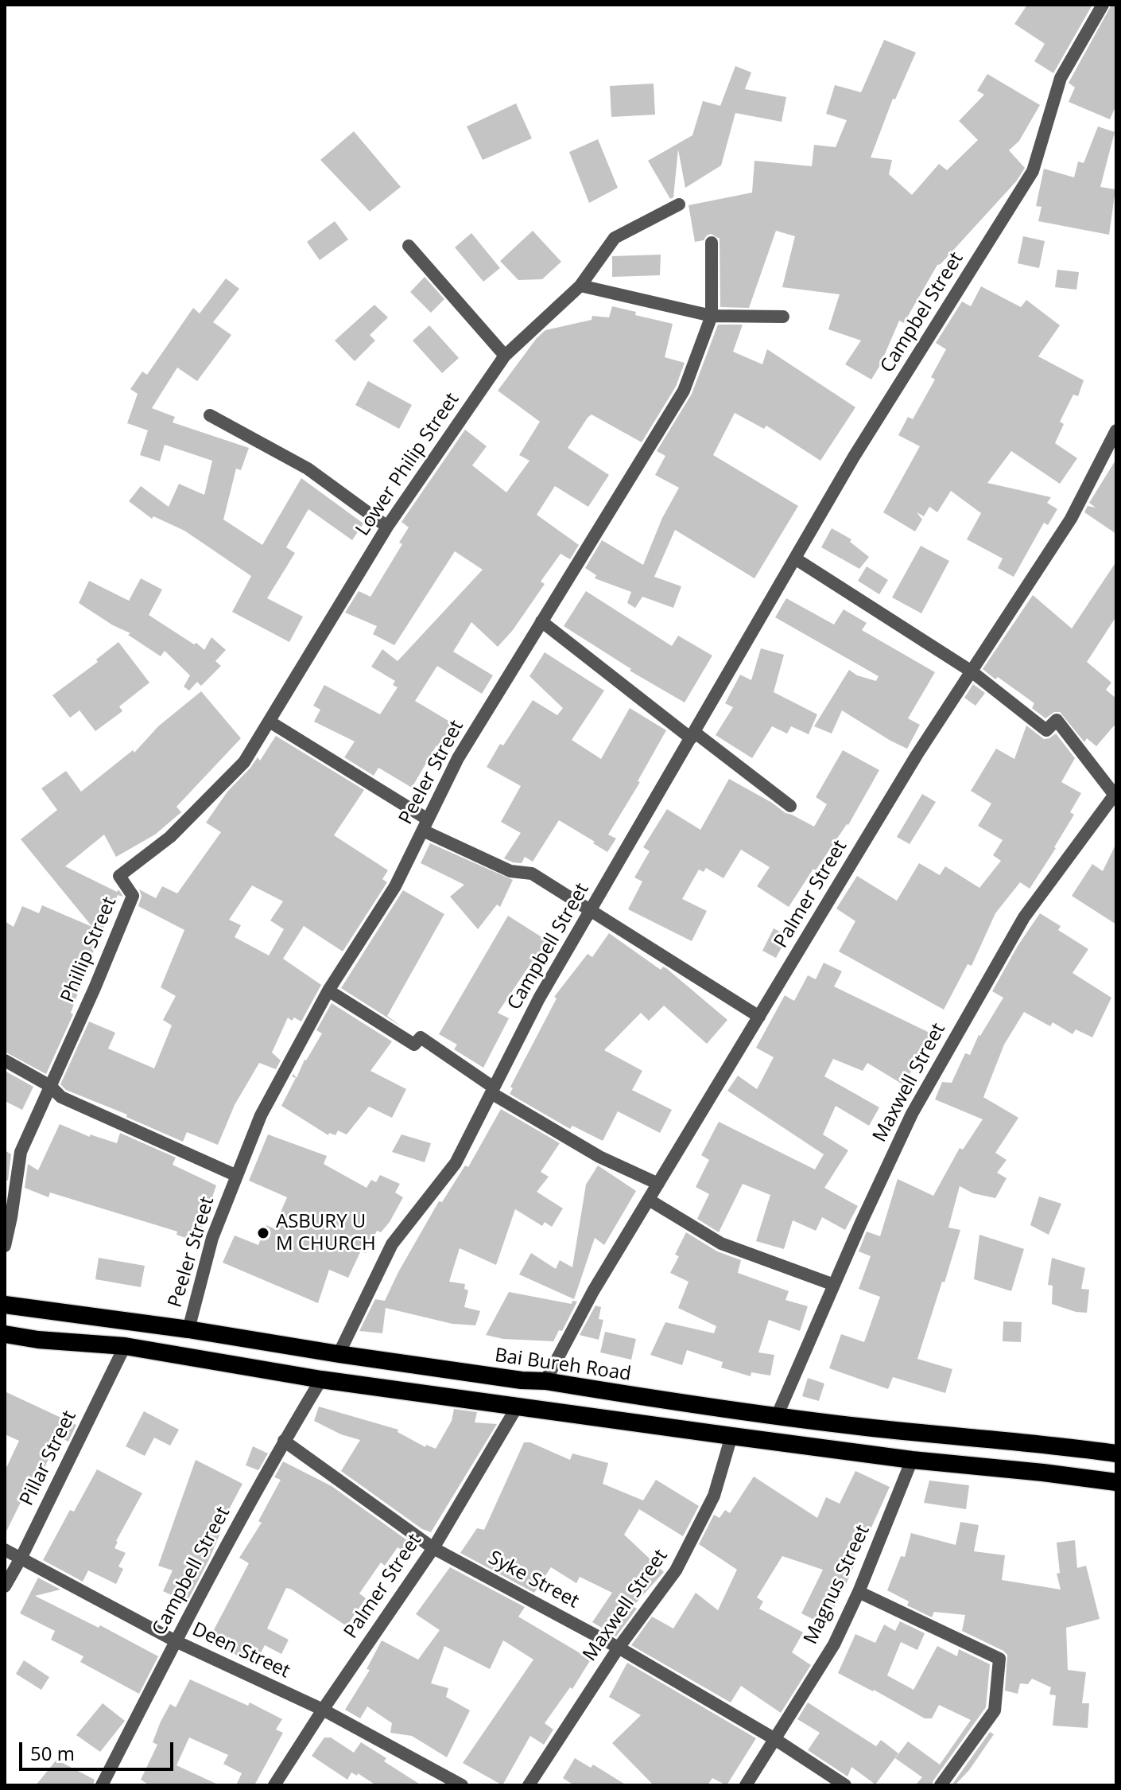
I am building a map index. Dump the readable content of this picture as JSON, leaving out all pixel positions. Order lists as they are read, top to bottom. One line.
{"streets":{"highway":["Bai Bureh Road"],"street":["Campbel Street","Lower Philip Street","Peeler Street","Palmer Street","Campbell Street","Phillip Street","Maxwell Street","Pillar Street","Syke Street","Magnus Street","Deen Street"]},"crossings":[["Campbel Street","Campbell Street"],["Lower Philip Street","Phillip Street"],["Peeler Street","Bai Bureh Road"],["Palmer Street","Bai Bureh Road"],["Palmer Street","Syke Street"],["Palmer Street","Deen Street"],["Campbell Street","Bai Bureh Road"],["Campbell Street","Syke Street"],["Campbell Street","Deen Street"],["Maxwell Street","Bai Bureh Road"],["Maxwell Street","Syke Street"],["Pillar Street","Deen Street"],["Syke Street","Magnus Street"]],"places":["ASBURY U M CHURCH"],"scale_bar":"50 m"}
